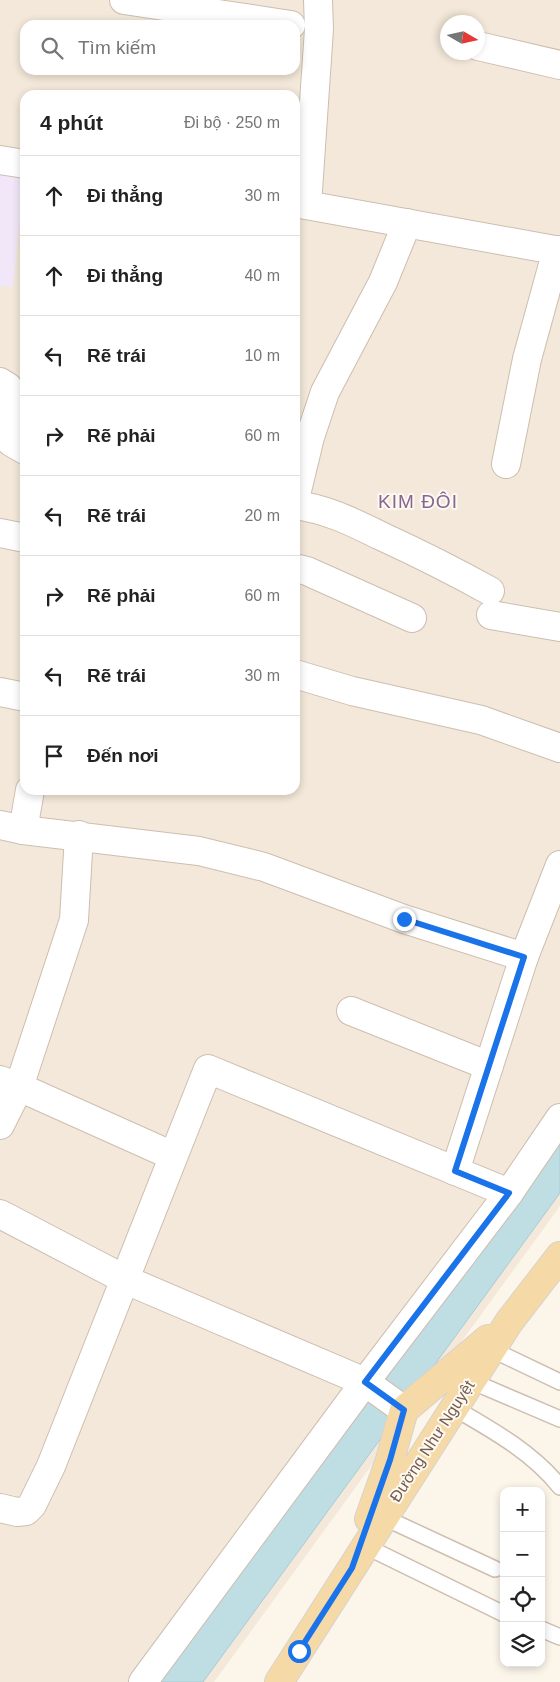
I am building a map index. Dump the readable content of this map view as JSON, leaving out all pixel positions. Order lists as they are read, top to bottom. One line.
{"streets":{"main road":["Đường Như Nguyệt"]},"districts":["KIM ĐÔI"],"north":"right","page":{"search":"Tìm kiếm","heading":["4 phút","Đi bộ · 250 m"],"list":[["Đi thẳng","30 m"],["Đi thẳng","40 m"],["Rẽ trái","10 m"],["Rẽ phải","60 m"],["Rẽ trái","20 m"],["Rẽ phải","60 m"],["Rẽ trái","30 m"],"Đến nơi"],"map_buttons":["+","−"]}}
